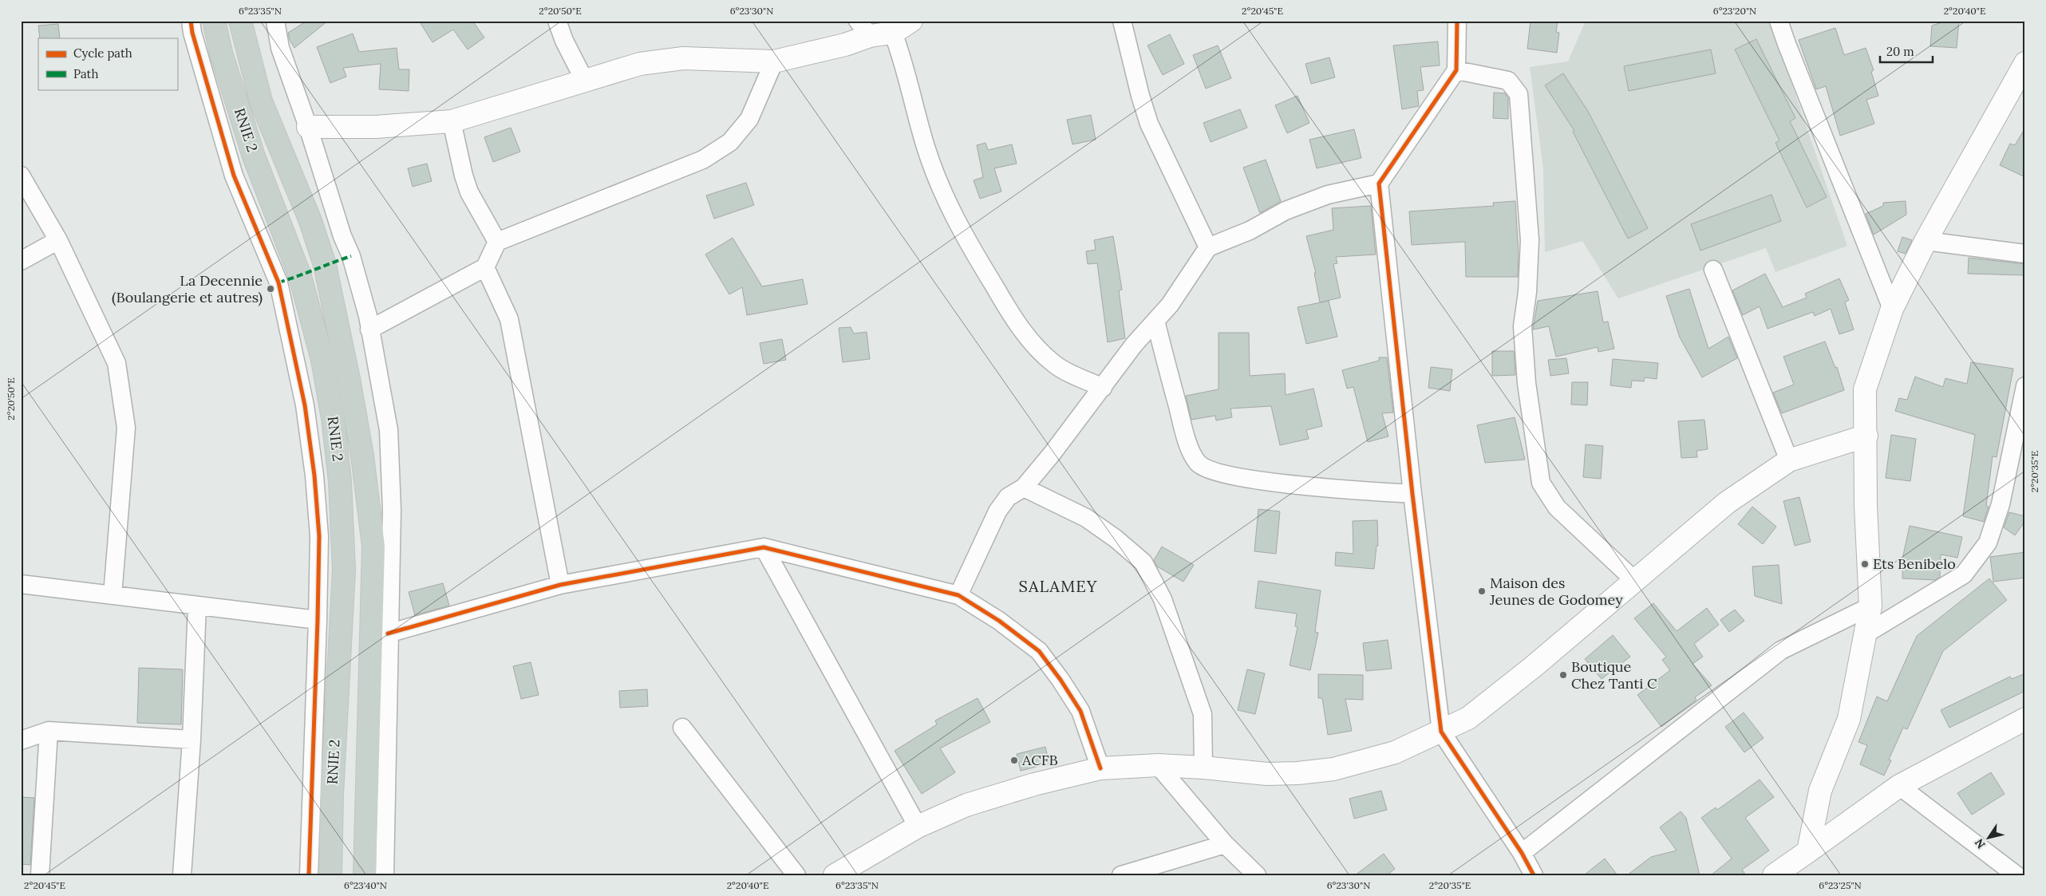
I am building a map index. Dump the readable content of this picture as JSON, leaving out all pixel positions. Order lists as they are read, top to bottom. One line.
{"streets":{"highway":["RNIE 2"]},"districts":["SALAMEY"],"places":["La Decennie (Boulangerie et autres)","Ets Benibelo","Maison des Jeunes de Godomey","Boutique Chez Tanti C","ACFB"],"legend":["Cycle path","Path"],"scale_bar":"20 m","north":"bottom left","coordinates":["6°23'35\"N","2°20'50\"E","6°23'30\"N","2°20'45\"E","6°23'20\"N","2°20'40\"E","2°20'35\"E","6°23'40\"N","6°23'25\"N"]}
